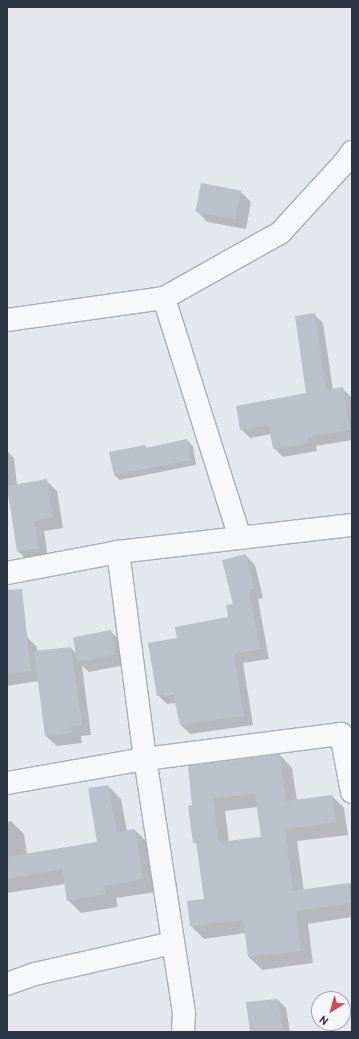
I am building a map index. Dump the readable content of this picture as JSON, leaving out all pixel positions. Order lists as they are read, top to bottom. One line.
{"north":"bottom left"}
